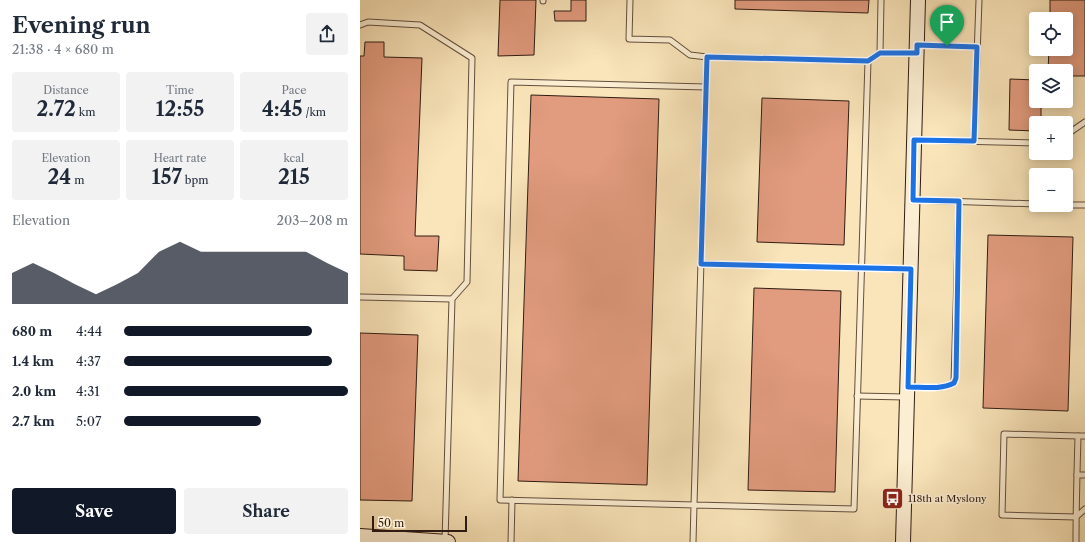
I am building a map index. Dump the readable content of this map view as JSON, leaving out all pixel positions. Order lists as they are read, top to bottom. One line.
{"places":{"bus stop":["118th at Myslony"]},"scale_bar":"50 m","page":{"heading":["Evening run","21:38 · 4 × 680 m"],"map_buttons":["+","−"],"stats":[["Distance","2.72 km"],["Time","12:55"],["Pace","4:45 /km"],["Elevation","24 m"],["Heart rate","157 bpm"],["kcal","215"]],"chart":["Elevation","203–208 m"],"list":[{"name":"680 m","note":"4:44"},{"name":"1.4 km","note":"4:37"},{"name":"2.0 km","note":"4:31"},{"name":"2.7 km","note":"5:07"}],"buttons":["Save","Share"],"scale":"50 m"}}
